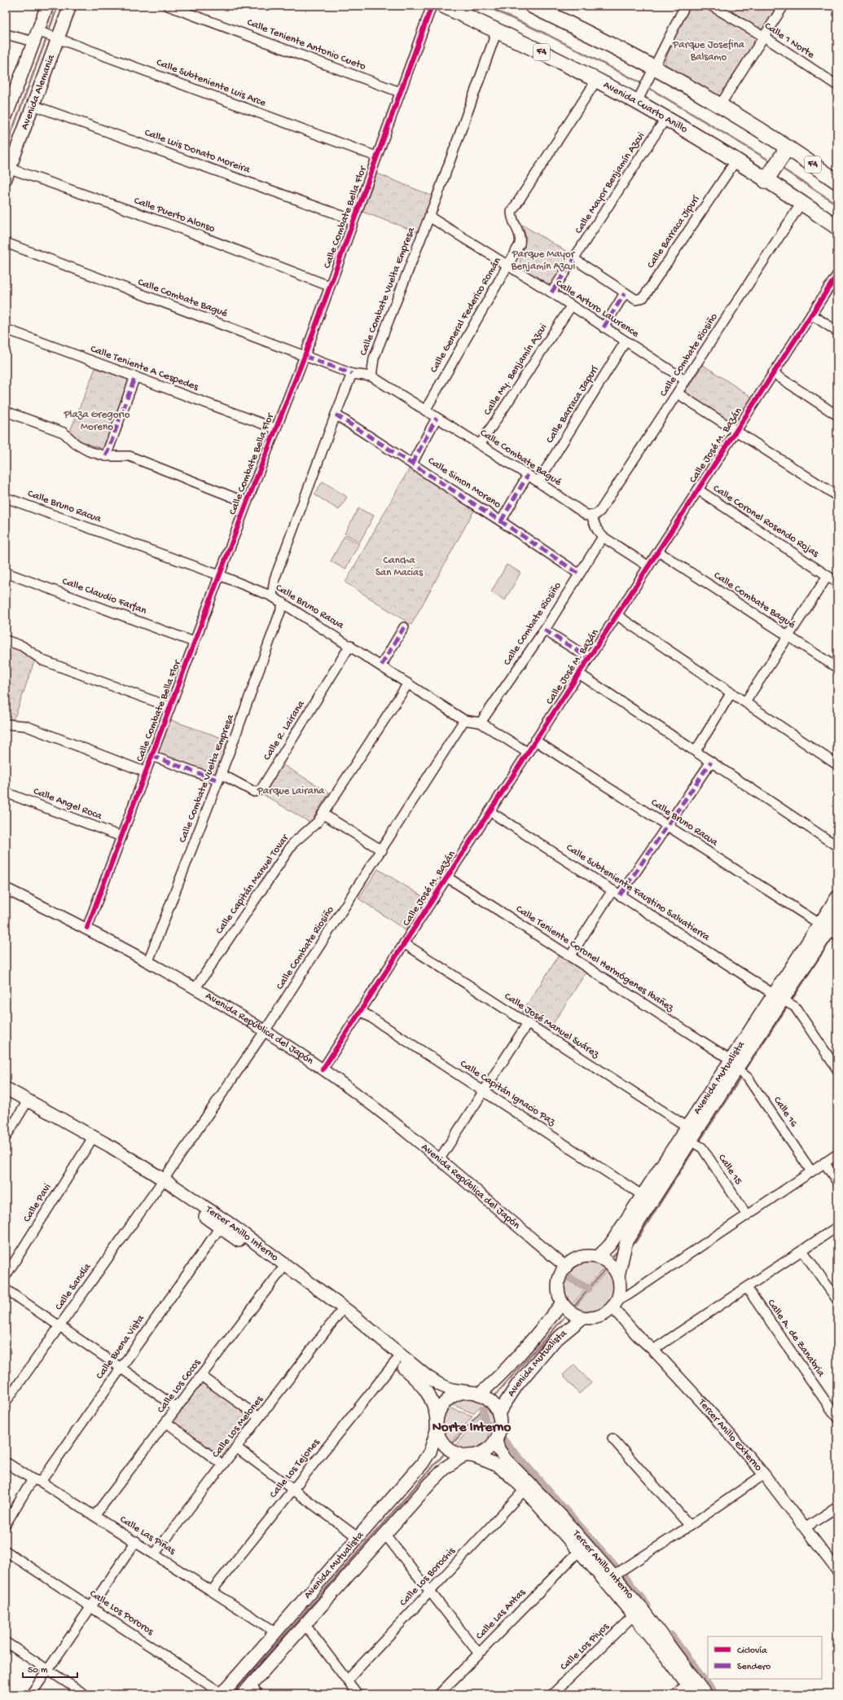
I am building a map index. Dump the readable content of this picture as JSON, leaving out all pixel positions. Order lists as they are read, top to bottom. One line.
{"streets":{"highway":["F4","Avenida Cuarto Anillo"],"main road":["Avenida Alemania","Avenida Mutualista","Tercer Anillo Interno"],"street":["Calle 1 Norte","Calle Teniente Antonio Cueto","Calle Subteniente Luis Arce","Calle Luis Donato Moreira","Calle Mayor Benjamín Azcui","Calle Puerto Alonso","Calle Combate Bella Flor","Calle Barraca Jipurí","Calle Combate Vuelta Empresa","Calle Combate Bagué","Calle Arturo Lawrence","Calle General Federico Román","Calle Combate Riosiño","Calle Teniente A Cespedes","Calle My. Benjamín Azcui","Calle Barraca Japurí","Calle José M. Bazán","Calle Simon Moreno","Calle Bruno Racua","Calle Coronel Rosendo Rojas","Calle Claudio Farfan","Calle R. Lairana","Calle Angel Roca","Calle Capitán Manuel Tovar","Calle Subteniente Faustino Salvatierra","Calle Teniente Coronel Hermógenes Ibañez","Calle José Manuel Suárez","Avenida República del Japón","Calle Capitán Ignacio Paz","Calle 16","Calle 15","Calle Pavi","Calle Sandía","Calle A. de Zanabria","Calle Buena Vista","Calle Los Cocos","Calle Los Melones","Tercer Anillo Externo","Calle Los Tejones","Calle Las Piñas","Calle Los Borochis","Calle Los Pororos","Calle Las Antas","Calle Los Piyos"]},"crossings":[["Calle Teniente Antonio Cueto","Calle Combate Bella Flor"],["Calle Subteniente Luis Arce","Avenida Alemania"],["Calle Subteniente Luis Arce","Calle Combate Bella Flor"],["Avenida Alemania","Calle Luis Donato Moreira"],["Avenida Alemania","Calle Puerto Alonso"],["Avenida Cuarto Anillo","Calle Mayor Benjamín Azcui"],["Avenida Cuarto Anillo","Calle Barraca Jipurí"],["Avenida Cuarto Anillo","Calle Combate Vuelta Empresa"],["Avenida Cuarto Anillo","Calle General Federico Román"],["Avenida Cuarto Anillo","Calle Combate Riosiño"],["Calle Luis Donato Moreira","Calle Combate Bella Flor"],["Calle Mayor Benjamín Azcui","Calle Arturo Lawrence"],["Calle Puerto Alonso","Calle Combate Bella Flor"],["Calle Combate Bella Flor","Calle Combate Bagué"],["Calle Combate Bella Flor","Calle Teniente A Cespedes"],["Calle Combate Bella Flor","Calle Bruno Racua"],["Calle Combate Bella Flor","Calle Claudio Farfan"],["Calle Combate Bella Flor","Calle R. Lairana"],["Calle Combate Bella Flor","Calle Angel Roca"],["Calle Combate Bella Flor","Avenida República del Japón"],["Calle Combate Vuelta Empresa","Calle Combate Bagué"],["Calle Combate Vuelta Empresa","Calle Arturo Lawrence"],["Calle Combate Vuelta Empresa","Calle Bruno Racua"],["Calle Combate Vuelta Empresa","Calle R. Lairana"],["Calle Combate Vuelta Empresa","Avenida República del Japón"],["Calle Combate Bagué","Calle General Federico Román"],["Calle Combate Bagué","Calle Combate Riosiño"],["Calle Combate Bagué","Calle My. Benjamín Azcui"],["Calle Combate Bagué","Calle Barraca Japurí"],["Calle Combate Bagué","Calle José M. Bazán"],["Calle Arturo Lawrence","Calle General Federico Román"],["Calle Arturo Lawrence","Calle Combate Riosiño"],["Calle Arturo Lawrence","Calle My. Benjamín Azcui"],["Calle Arturo Lawrence","Calle Barraca Japurí"],["Calle Combate Riosiño","Calle Simon Moreno"],["Calle Combate Riosiño","Calle Bruno Racua"],["Calle Combate Riosiño","Avenida República del Japón"],["Calle Combate Riosiño","Tercer Anillo Interno"],["Calle Combate Riosiño","Calle Sandía"],["Calle José M. Bazán","Calle Bruno Racua"],["Calle José M. Bazán","Calle Coronel Rosendo Rojas"],["Calle José M. Bazán","Calle Subteniente Faustino Salvatierra"],["Calle José M. Bazán","Calle Teniente Coronel Hermógenes Ibañez"],["Calle José M. Bazán","Calle José Manuel Suárez"],["Calle José M. Bazán","Avenida República del Japón"],["Calle José M. Bazán","Calle Capitán Ignacio Paz"],["Calle Bruno Racua","Calle R. Lairana"],["Calle Bruno Racua","Calle Capitán Manuel Tovar"],["Calle Bruno Racua","Avenida Mutualista"],["Calle Capitán Manuel Tovar","Avenida República del Japón"],["Calle Subteniente Faustino Salvatierra","Avenida Mutualista"],["Calle Teniente Coronel Hermógenes Ibañez","Avenida Mutualista"],["Calle Teniente Coronel Hermógenes Ibañez","Calle 16"],["Calle José Manuel Suárez","Avenida Mutualista"],["Avenida República del Japón","Avenida Mutualista"],["Avenida República del Japón","Tercer Anillo Externo"],["Avenida Mutualista","Calle Capitán Ignacio Paz"],["Avenida Mutualista","Calle 16"],["Avenida Mutualista","Calle 15"],["Avenida Mutualista","Tercer Anillo Interno"],["Avenida Mutualista","Tercer Anillo Externo"],["Avenida Mutualista","Calle Las Piñas"],["Avenida Mutualista","Calle Los Pororos"],["Calle Pavi","Tercer Anillo Interno"],["Tercer Anillo Interno","Calle Sandía"],["Tercer Anillo Interno","Calle Buena Vista"],["Tercer Anillo Interno","Calle Los Cocos"],["Tercer Anillo Interno","Calle Los Melones"],["Tercer Anillo Interno","Calle Los Tejones"],["Tercer Anillo Interno","Calle Los Borochis"],["Tercer Anillo Interno","Calle Las Antas"],["Tercer Anillo Interno","Calle Los Piyos"],["Calle Buena Vista","Calle Las Piñas"],["Calle Los Cocos","Calle Las Piñas"],["Calle Los Melones","Calle Las Piñas"],["Calle Los Tejones","Calle Las Piñas"]],"districts":["Norte Interno"],"parks":["Parque Josefina Balsamo","Parque Mayor Benjamín Azcui","Plaza Gregorio Moreno","Cancha San Macias","Parque Lairana"],"legend":["Ciclovía","Sendero"],"scale_bar":"50 m"}
